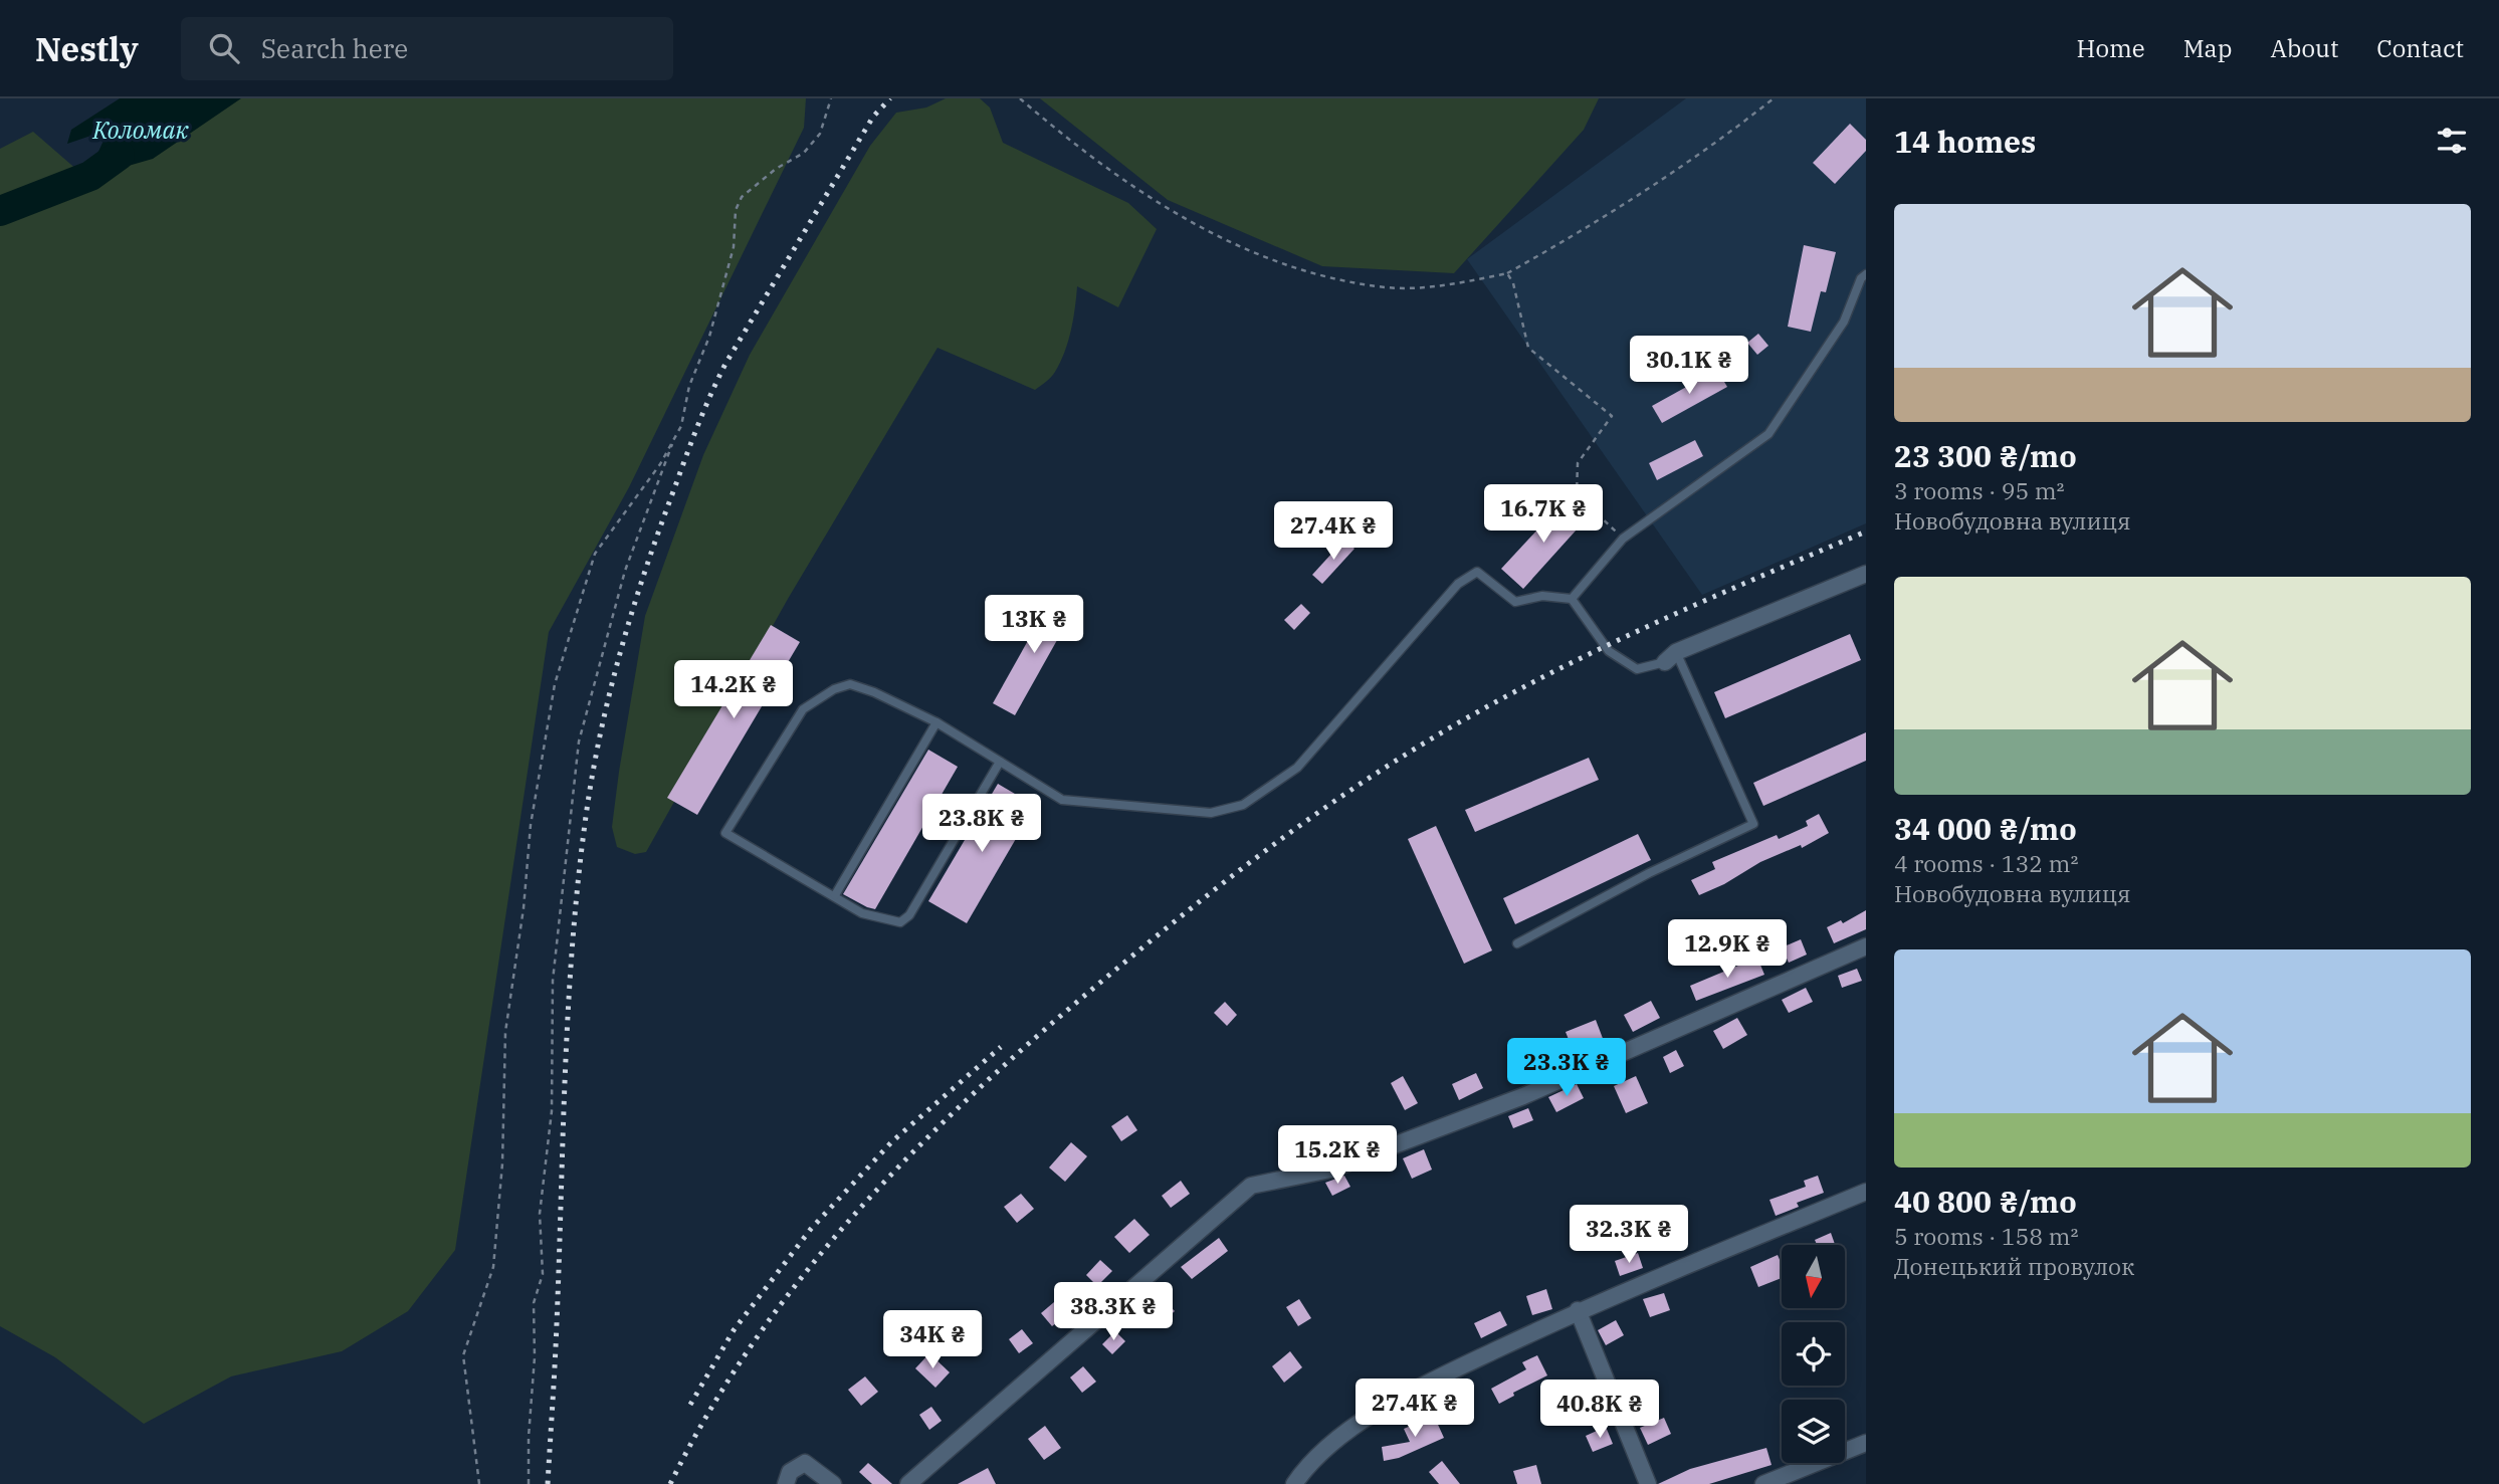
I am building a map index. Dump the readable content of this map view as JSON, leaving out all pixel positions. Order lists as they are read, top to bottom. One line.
{"water":["Коломак"],"north":"bottom","page":{"header":"Nestly","search":"Search here","nav":["Home","Map","About","Contact"],"heading":"14 homes","list":[{"name":"23 300 ₴/mo","note":"3 rooms · 95 m² · Новобудовна вулиця"},{"name":"34 000 ₴/mo","note":"4 rooms · 132 m² · Новобудовна вулиця"},{"name":"40 800 ₴/mo","note":"5 rooms · 158 m² · Донецький провулок"}],"price":["30.1K ₴","16.7K ₴","27.4K ₴","13K ₴","14.2K ₴","23.8K ₴","12.9K ₴","23.3K ₴","15.2K ₴","32.3K ₴","38.3K ₴","34K ₴","27.4K ₴","40.8K ₴"]}}
